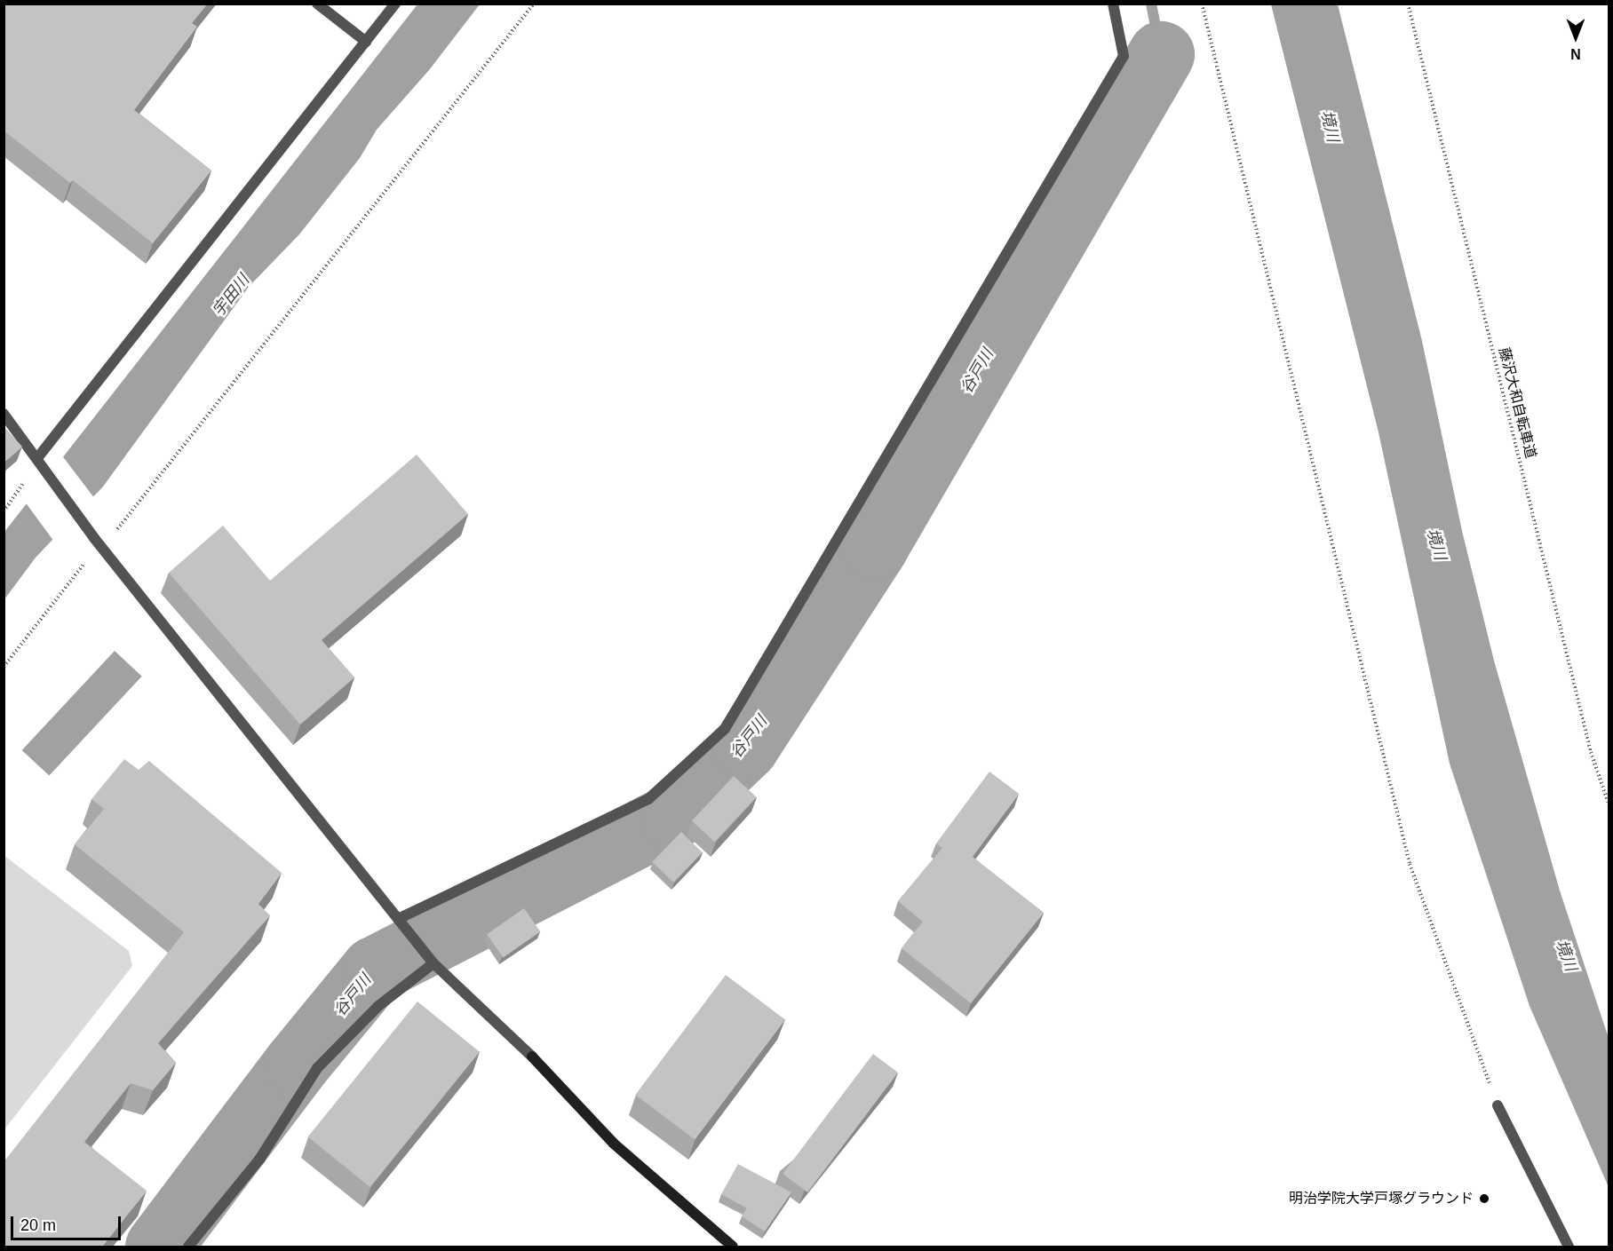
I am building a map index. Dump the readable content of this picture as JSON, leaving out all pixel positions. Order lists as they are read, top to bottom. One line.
{"streets":{"path":["藤沢大和自転車道"]},"water":["境川","宇田川","谷戸川"],"places":["明治学院大学戸塚グラウンド"],"scale_bar":"20 m","north":"bottom"}
